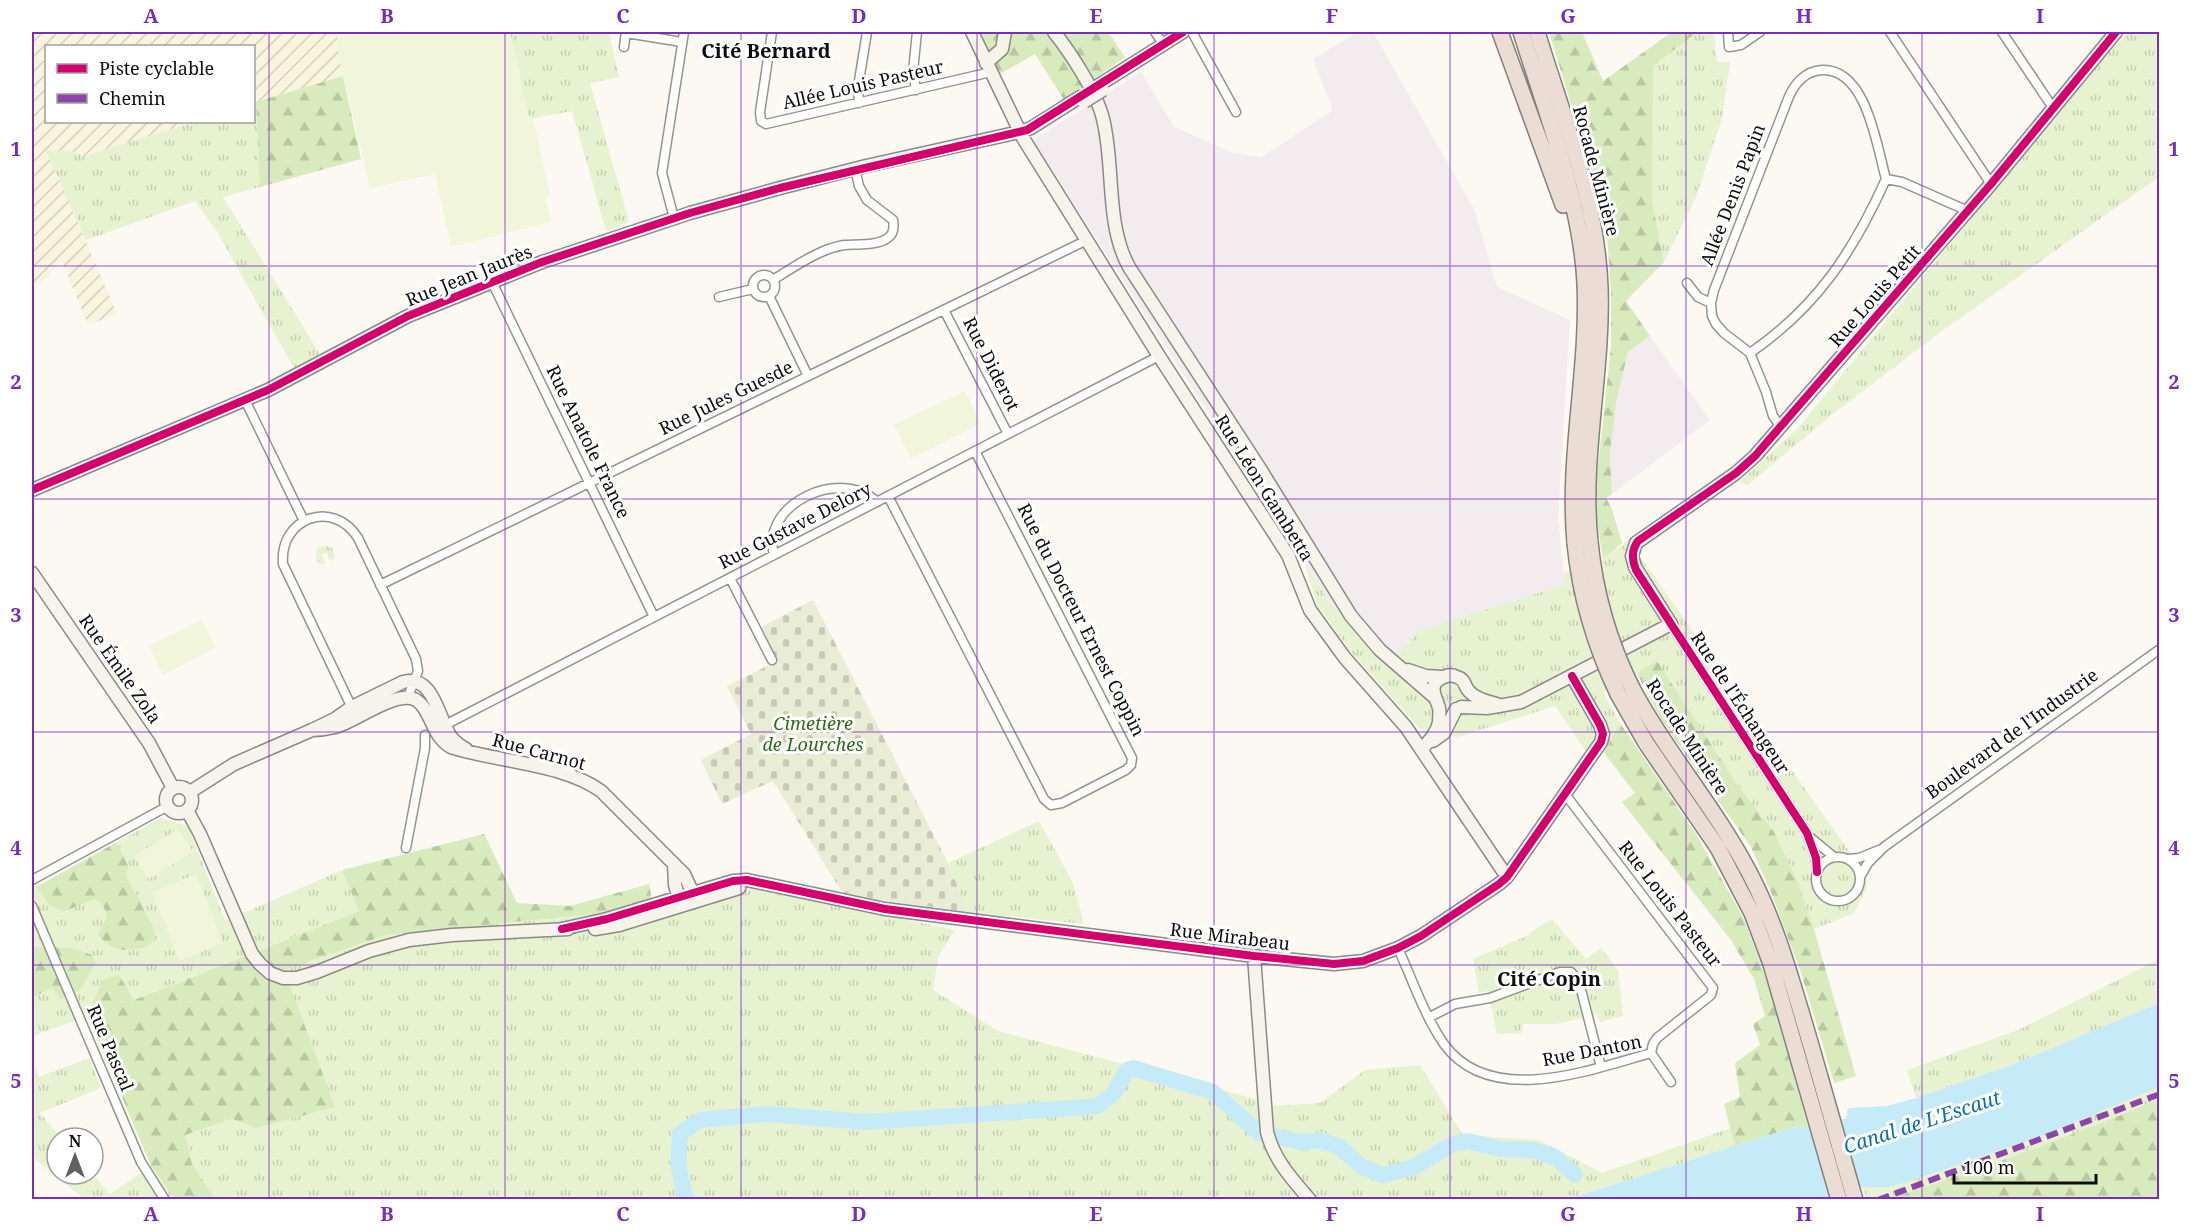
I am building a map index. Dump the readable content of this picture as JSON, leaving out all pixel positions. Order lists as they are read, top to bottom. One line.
{"streets":{"highway":["Rocade Minière"],"street":["Allée Louis Pasteur","Allée Denis Papin","Rue Jean Jaurès","Rue Louis Petit","Rue Diderot","Rue Jules Guesde","Rue Anatole France","Rue Léon Gambetta","Rue Gustave Delory","Rue du Docteur Ernest Coppin","Rue Émile Zola","Rue de l'Échangeur","Boulevard de l'Industrie","Rue Carnot","Rue Louis Pasteur","Rue Mirabeau","Rue Pascal","Rue Danton"]},"crossings":[["Allée Louis Pasteur","Rue Léon Gambetta"],["Rue Jean Jaurès","Rue Anatole France"],["Rue Jean Jaurès","Rue Léon Gambetta"],["Rue Louis Petit","Rue de l'Échangeur"],["Rue Diderot","Rue Jules Guesde"],["Rue Diderot","Rue Gustave Delory"],["Rue Jules Guesde","Rue Anatole France"],["Rue Jules Guesde","Rue Léon Gambetta"],["Rue Anatole France","Rue Gustave Delory"],["Rue Léon Gambetta","Rue Gustave Delory"],["Rue Léon Gambetta","Rue Mirabeau"],["Rue Gustave Delory","Rue du Docteur Ernest Coppin"],["Rue Gustave Delory","Rue Carnot"],["Rue Émile Zola","Rue Mirabeau"],["Rue de l'Échangeur","Boulevard de l'Industrie"],["Rue Carnot","Rue Mirabeau"],["Rue Louis Pasteur","Rue Mirabeau"],["Rue Louis Pasteur","Rue Danton"],["Rue Mirabeau","Rue Danton"]],"districts":["Cité Bernard","Cité Copin"],"water":["Canal de L'Escaut"],"parks":["Cimetière de Lourches"],"legend":["Piste cyclable","Chemin"],"scale_bar":"100 m","north":"top","grid":{"columns":["A","B","C","D","E","F","G","H","I"],"rows":["1","2","3","4","5"]}}
